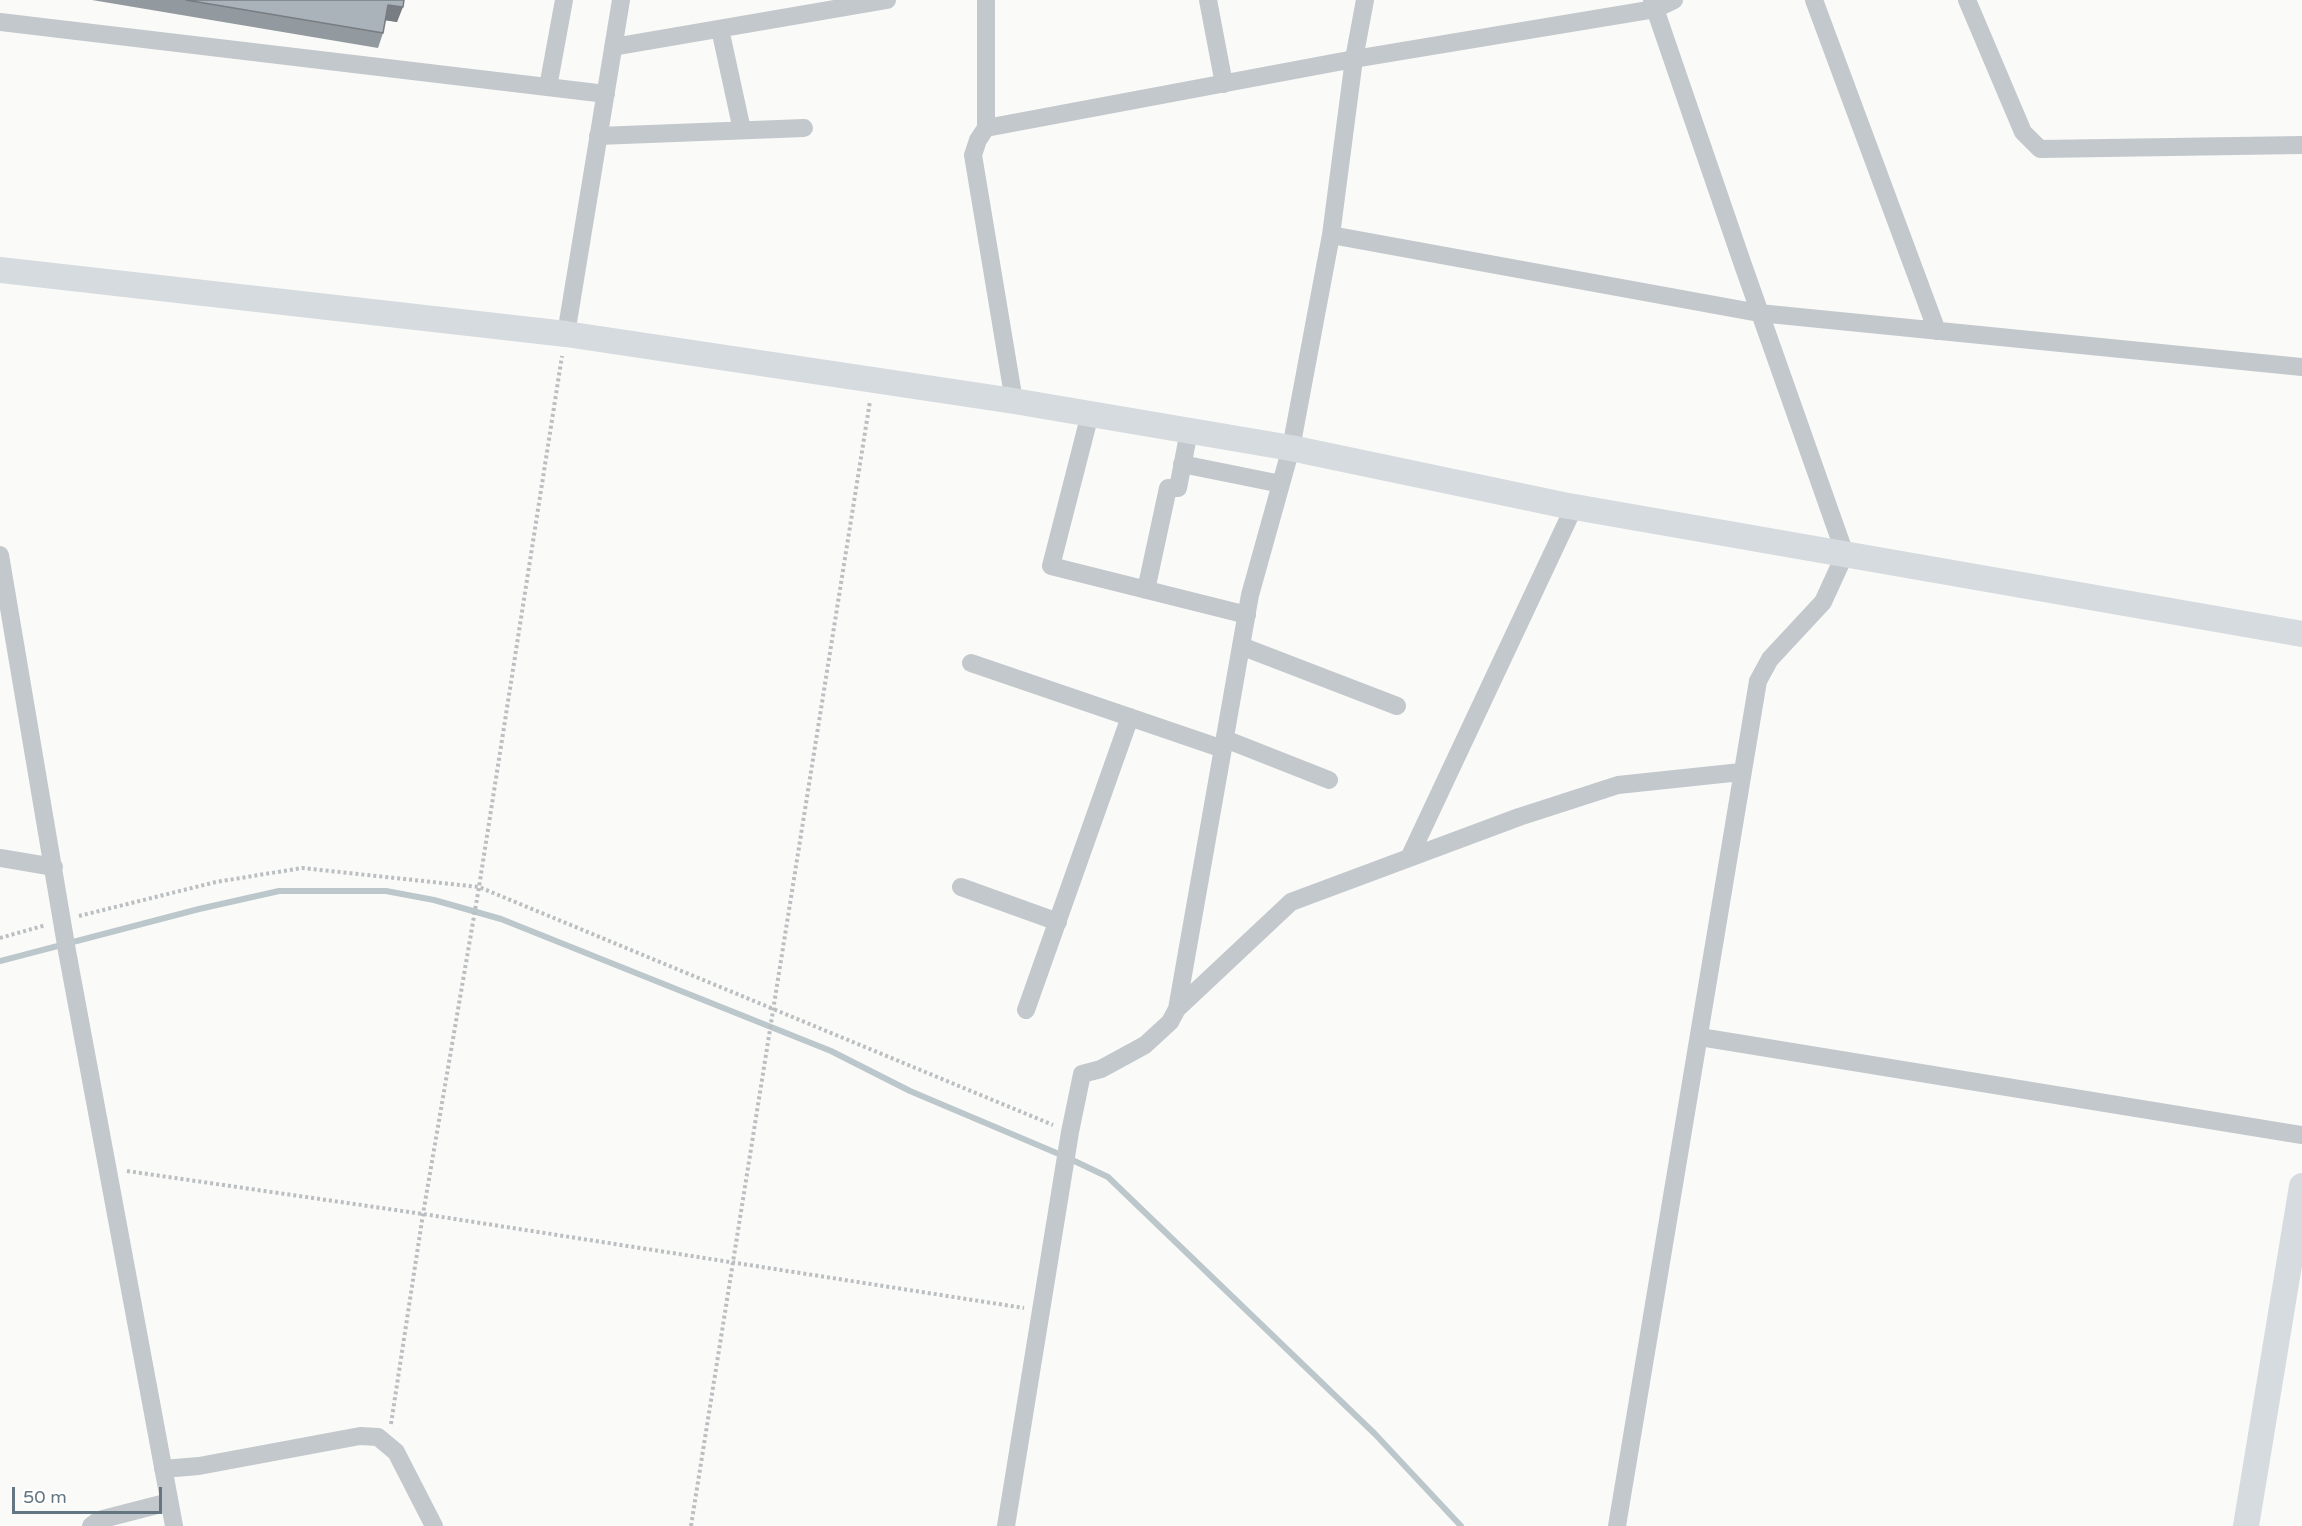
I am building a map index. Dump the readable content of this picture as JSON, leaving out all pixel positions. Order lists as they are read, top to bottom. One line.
{"scale_bar":"50 m"}
